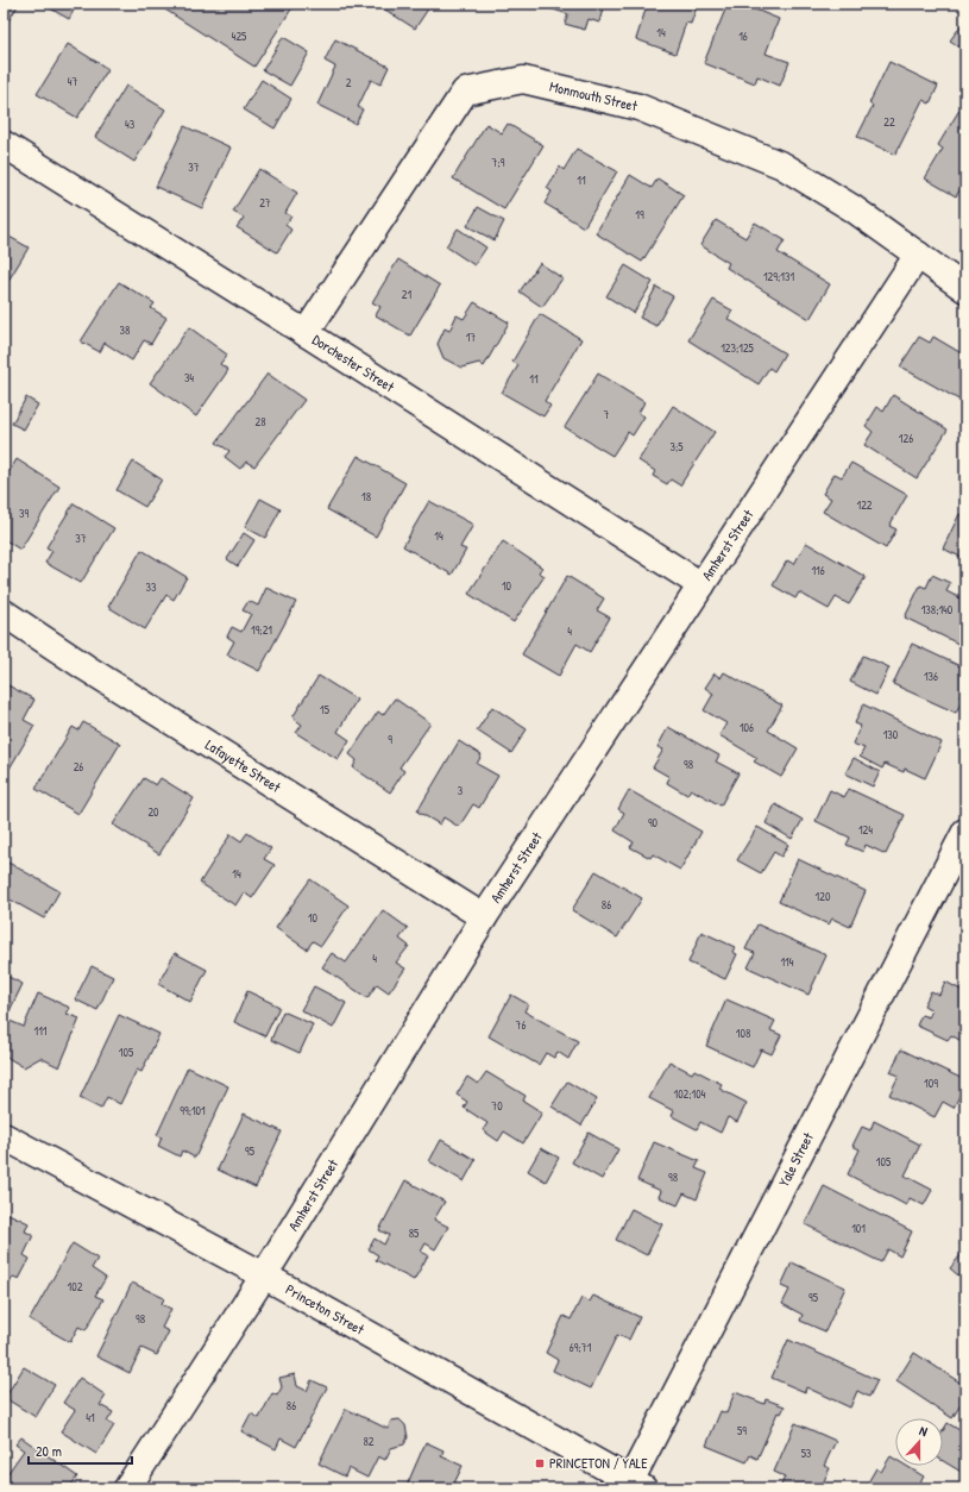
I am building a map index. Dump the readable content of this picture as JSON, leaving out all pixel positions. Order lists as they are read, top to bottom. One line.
{"streets":{"street":["Monmouth Street","Dorchester Street","Amherst Street","Lafayette Street","Yale Street","Princeton Street"]},"crossings":[["Monmouth Street","Dorchester Street"],["Monmouth Street","Amherst Street"],["Dorchester Street","Amherst Street"],["Amherst Street","Lafayette Street"],["Amherst Street","Princeton Street"],["Yale Street","Princeton Street"]],"places":{"transit":["PRINCETON / YALE"]},"house_numbers":["14","425","16","47","2","22","43","7;9","37","11","27","19","129;131","21","38","17","123;125","34","11","7","28","126","3;5","18","122","39","14","37","116","10","33","138;140","19;21","4","136","15","106","130","9","98","26","3","20","90","124","14","120","86","10","4","114","76","111","108","105","109","102;104","70","99;101","95","105","98","101","85","102","95","98","69;71","86","41","59","82","53"],"scale_bar":"20 m","north":"top"}
